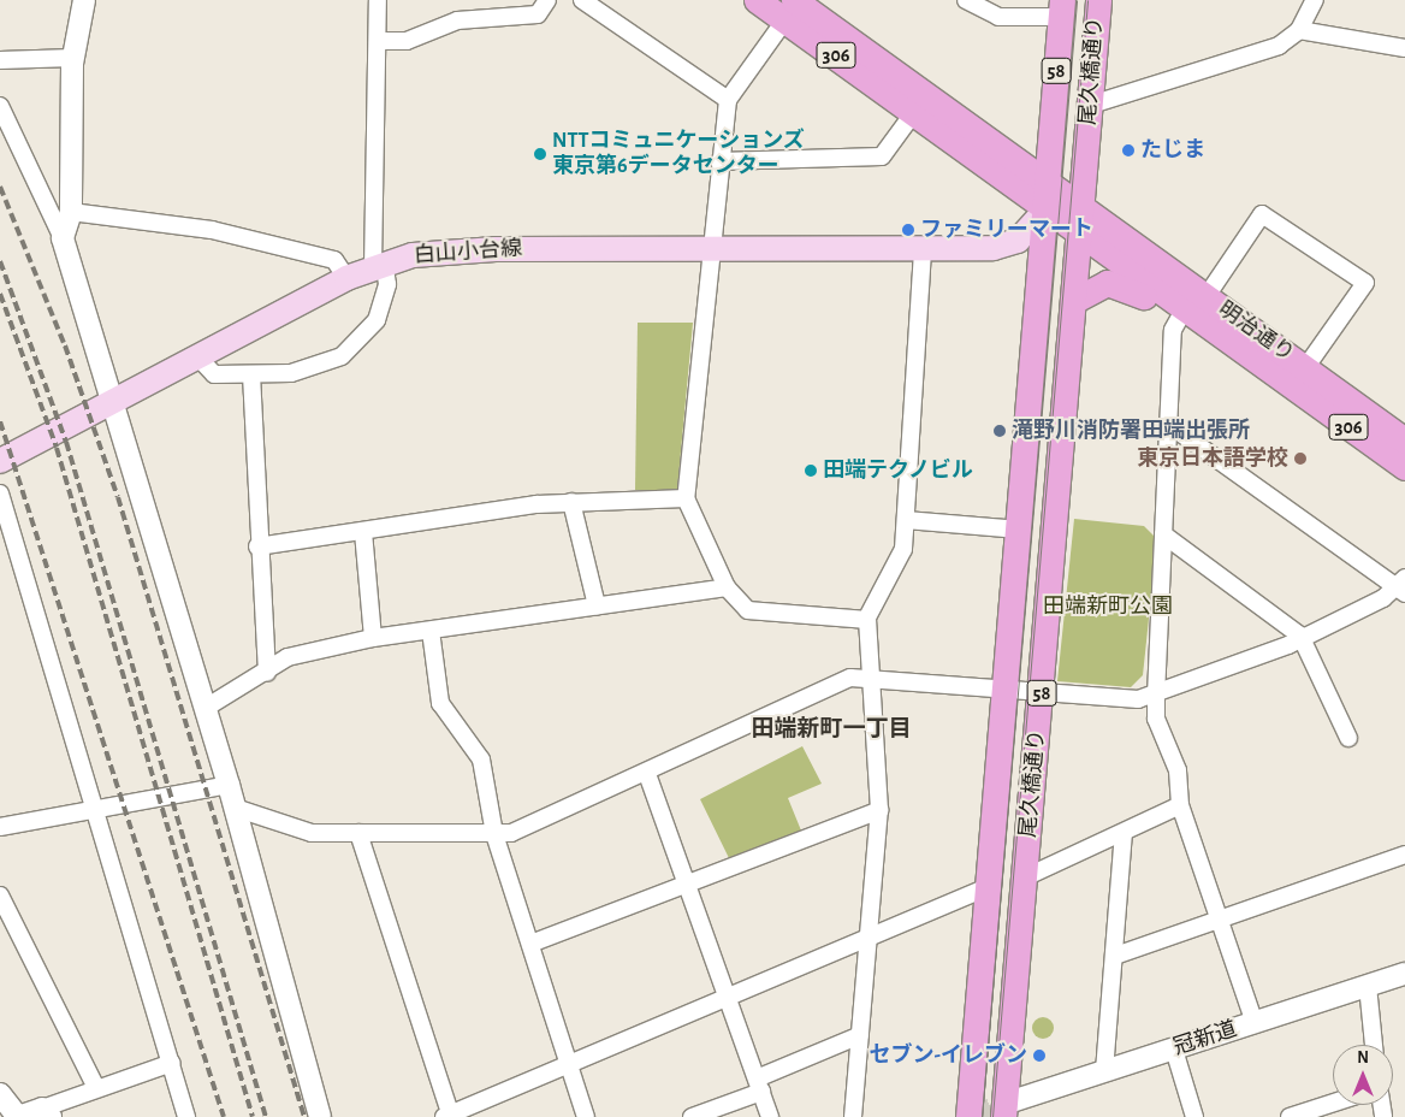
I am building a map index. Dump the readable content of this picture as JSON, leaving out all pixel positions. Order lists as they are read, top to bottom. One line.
{"streets":{"main road":["306","58","尾久橋通り","白山小台線","明治通り"],"street":["冠新道"]},"crossings":[["306","58"],["306","尾久橋通り"],["306","白山小台線"],["306","明治通り"],["58","尾久橋通り"],["58","白山小台線"],["58","明治通り"],["尾久橋通り","白山小台線"],["尾久橋通り","明治通り"],["尾久橋通り","冠新道"]],"districts":["田端新町一丁目"],"parks":["田端新町公園"],"places":["たじま","NTTコミュニケーションズ 東京第6データセンター","ファミリーマート","滝野川消防署田端出張所","東京日本語学校","田端テクノビル","セブン-イレブン"],"north":"top"}
